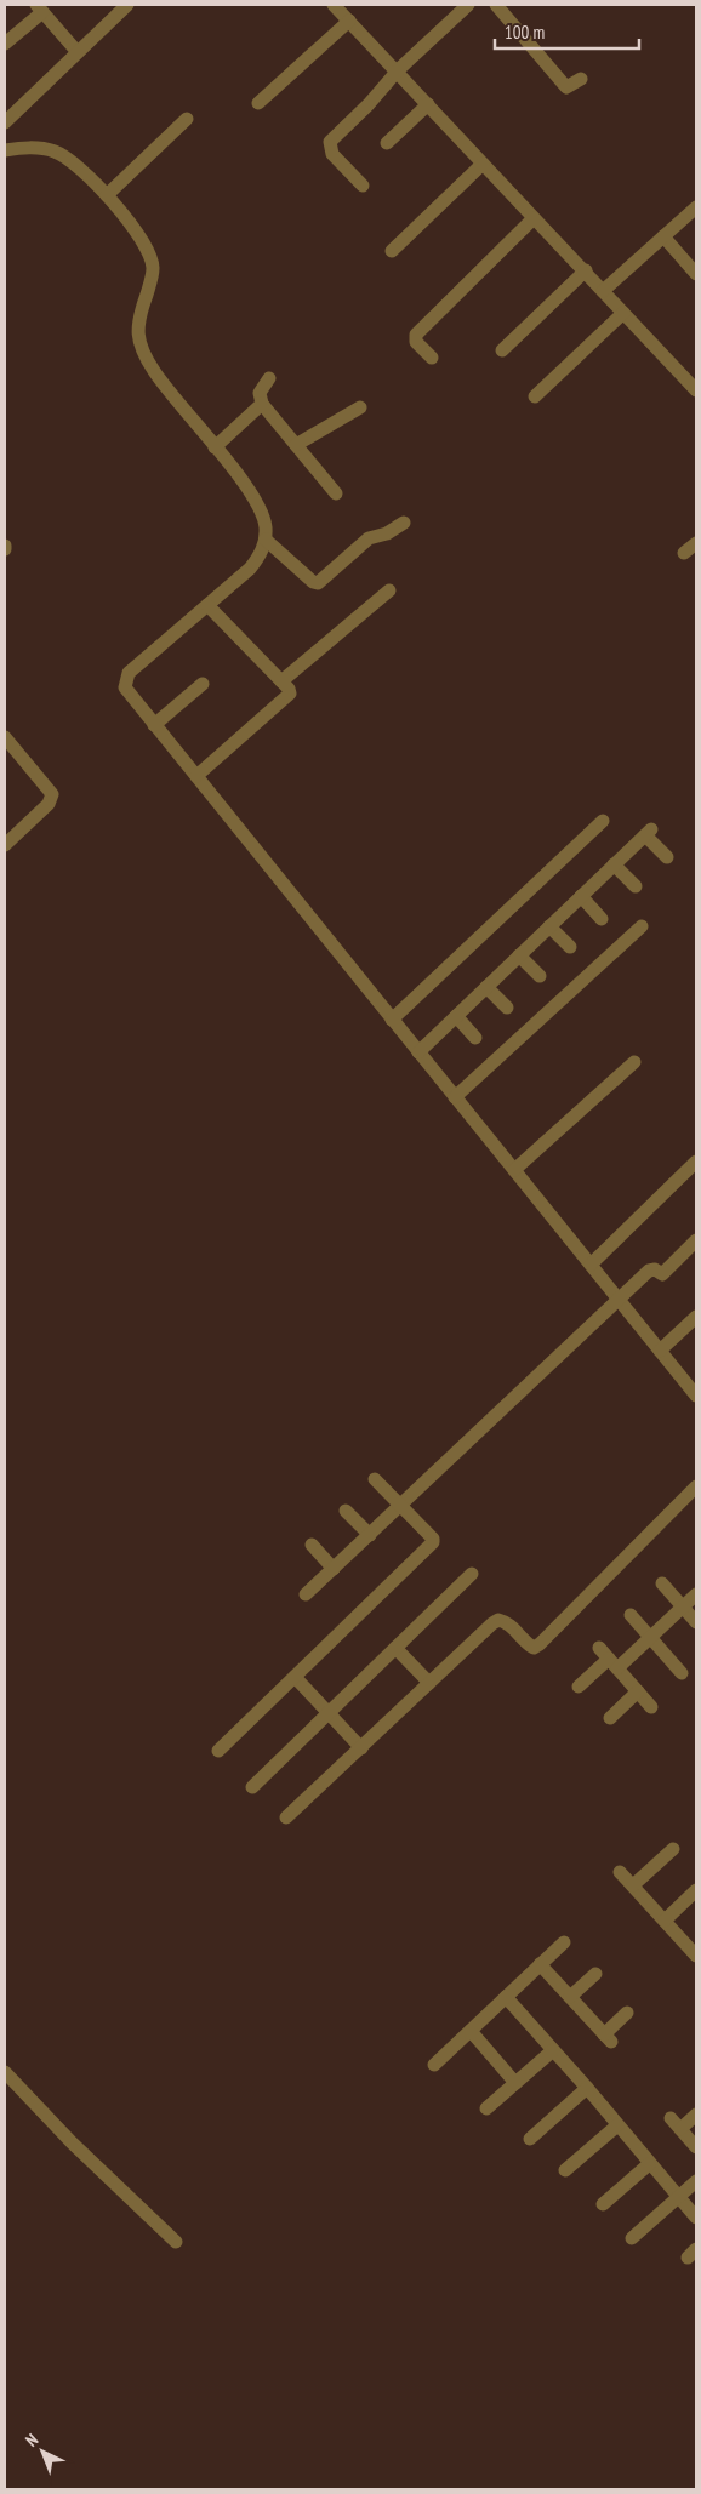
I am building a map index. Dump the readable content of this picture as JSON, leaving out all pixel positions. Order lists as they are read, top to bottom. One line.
{"scale_bar":"100 m","north":"top left"}
